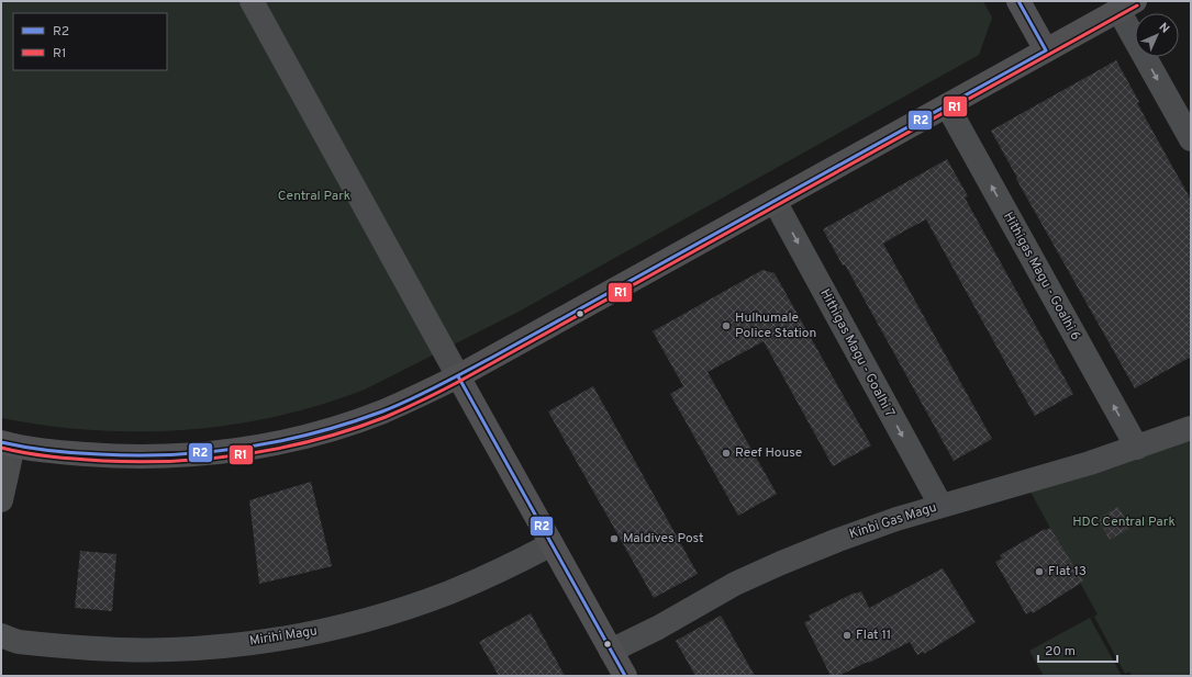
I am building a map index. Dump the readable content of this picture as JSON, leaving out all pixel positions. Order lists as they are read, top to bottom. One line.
{"streets":{"street":["Hithigas Magu - Goalhi 6","Hithigas Magu - Goalhi 7","Kinbi Gas Magu","Mirihi Magu"]},"crossings":[["Hithigas Magu - Goalhi 6","Kinbi Gas Magu"],["Hithigas Magu - Goalhi 7","Kinbi Gas Magu"]],"one_way":["Hithigas Magu - Goalhi 7"],"parks":["Central Park","HDC Central Park"],"places":["Hulhumale Police Station","Reef House","Maldives Post","Flat 13","Flat 11"],"lines":["transit line R2","transit line R1"],"legend":["R2","R1"],"scale_bar":"20 m","north":"top right"}
